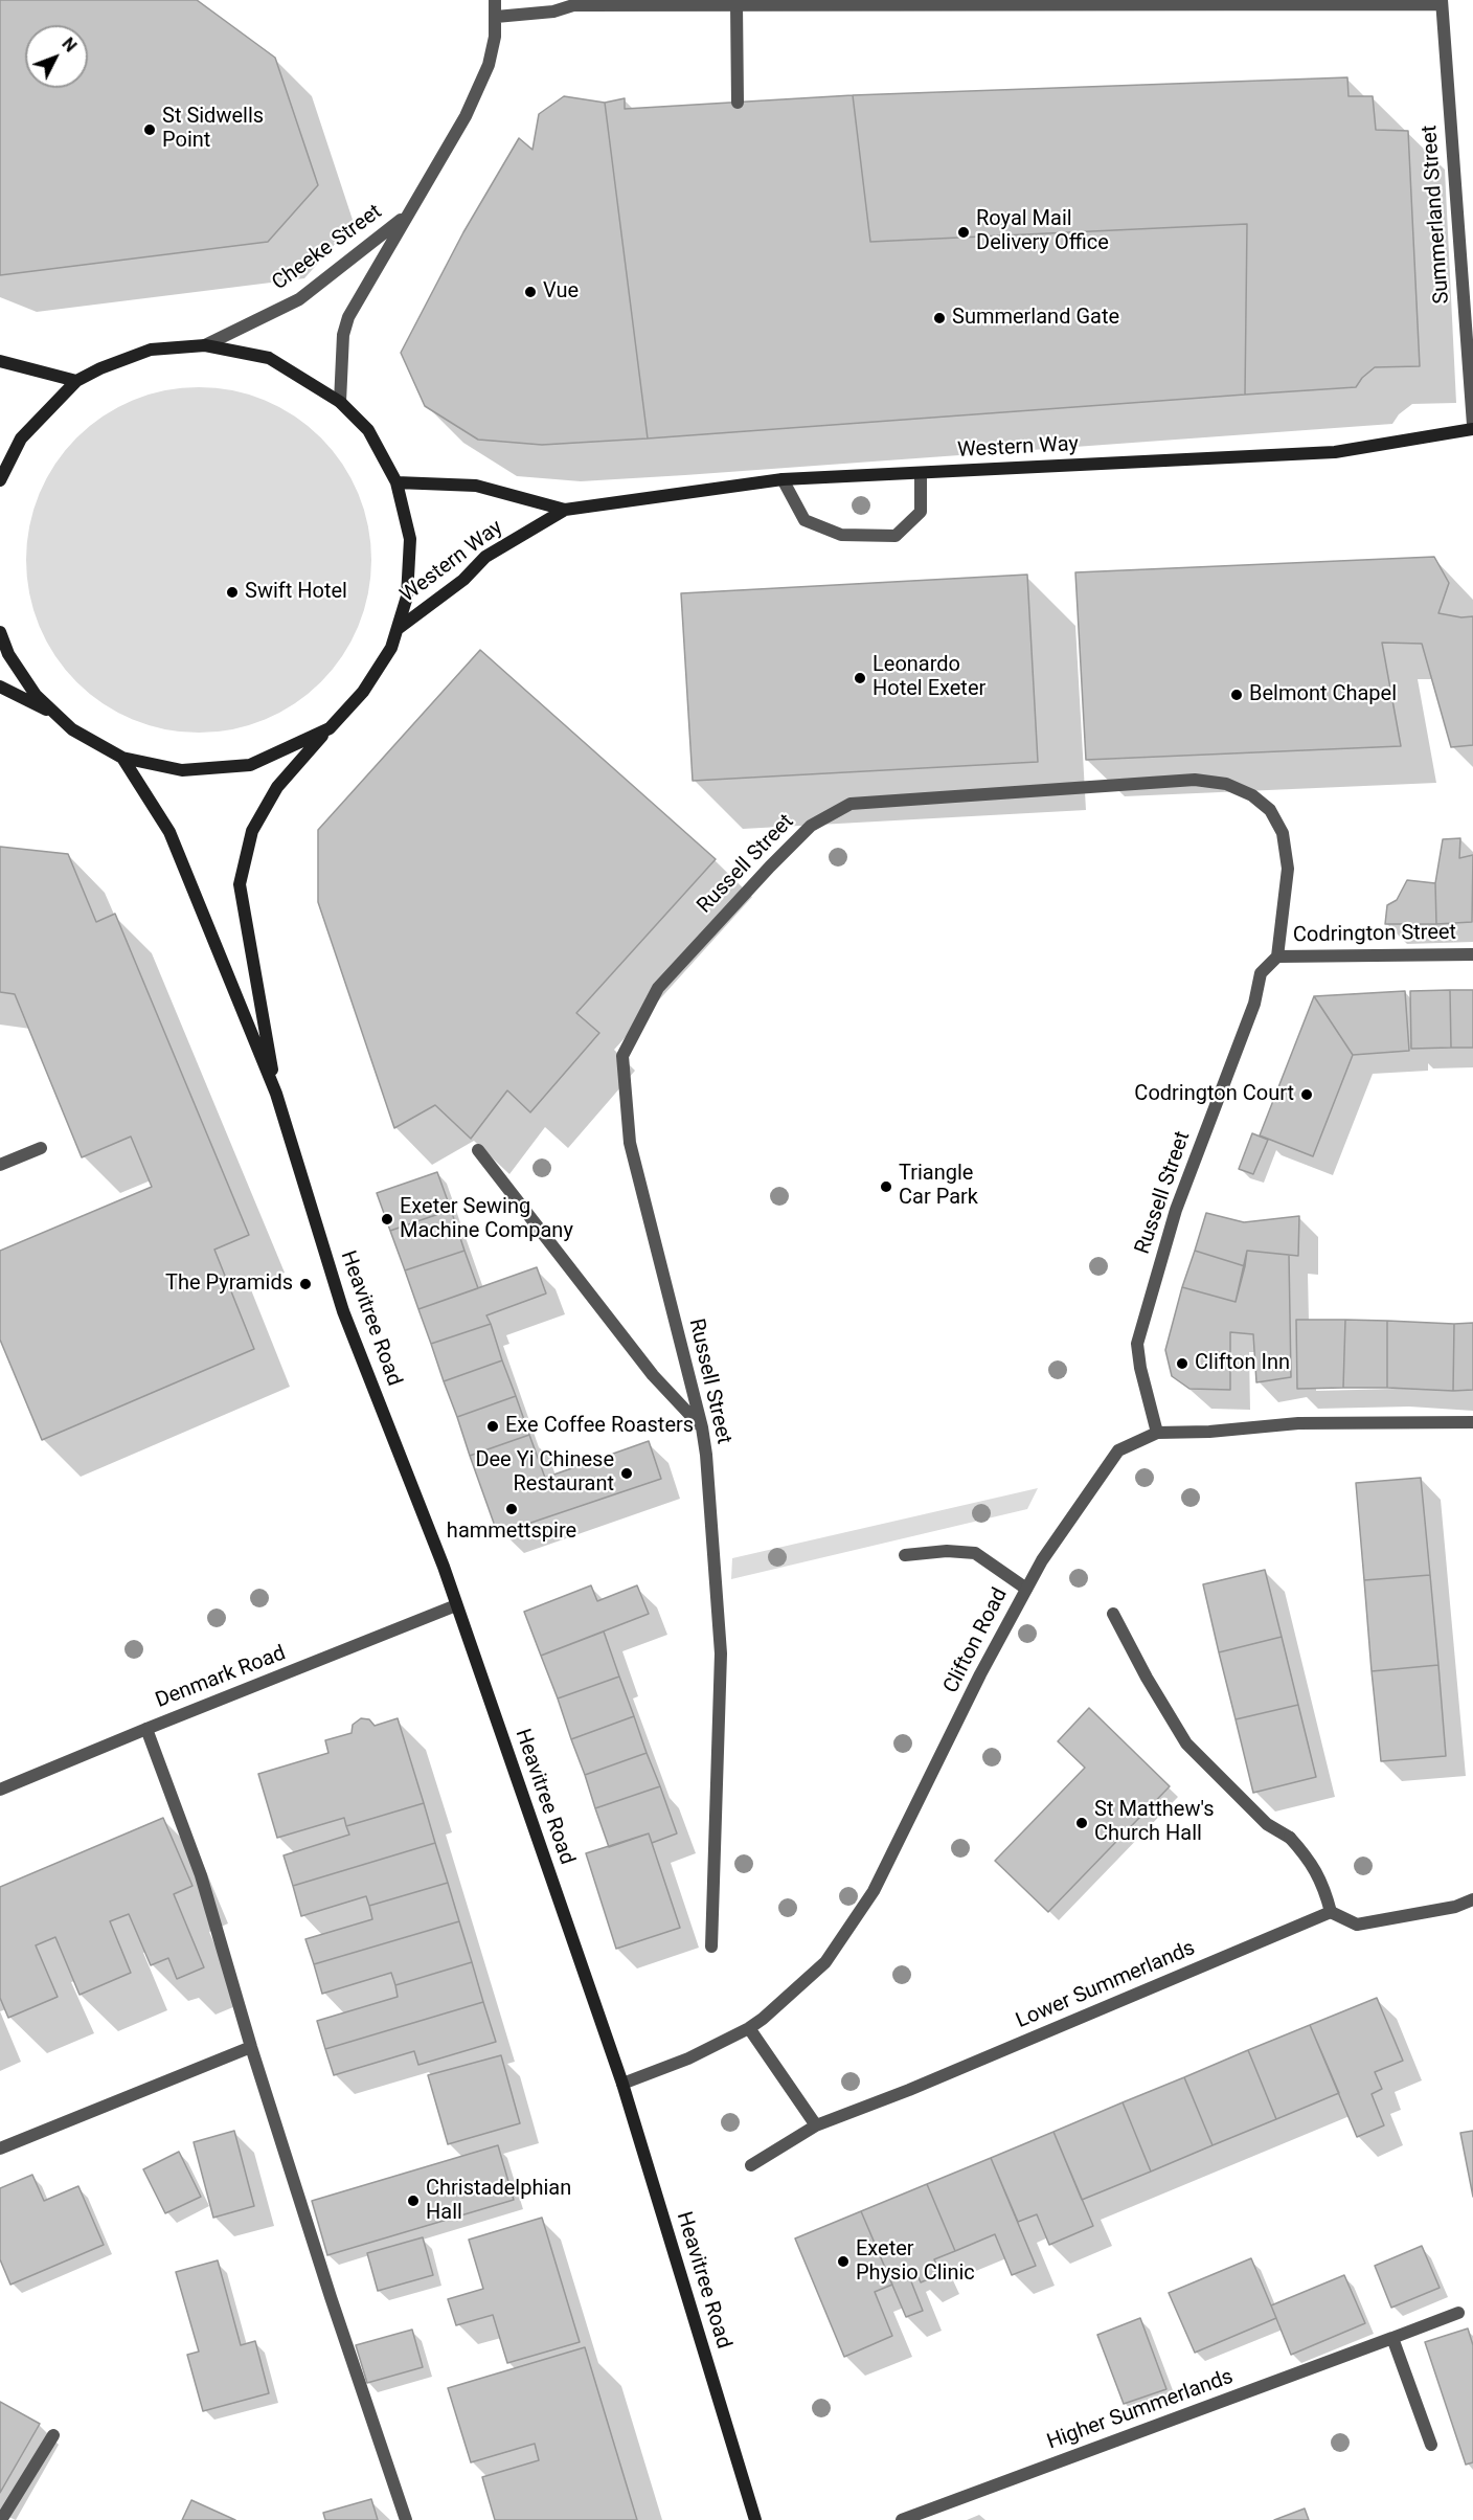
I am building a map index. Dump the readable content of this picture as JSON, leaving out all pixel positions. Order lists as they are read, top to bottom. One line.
{"streets":{"main road":["Western Way","Heavitree Road"],"street":["Summerland Street","Cheeke Street","Russell Street","Codrington Street","Clifton Road","Denmark Road","Lower Summerlands","Higher Summerlands"]},"crossings":[["Summerland Street","Western Way"],["Cheeke Street","Heavitree Road"],["Western Way","Heavitree Road"],["Russell Street","Codrington Street"],["Russell Street","Clifton Road"],["Heavitree Road","Clifton Road"],["Heavitree Road","Denmark Road"]],"places":["St Sidwells Point","Royal Mail Delivery Office","Vue","Summerland Gate","Swift Hotel","Leonardo Hotel Exeter","Belmont Chapel","Codrington Court","Triangle Car Park","Exeter Sewing Machine Company","The Pyramids","Clifton Inn","Exe Coffee Roasters","Dee Yi Chinese Restaurant","hammettspire","St Matthew's Church Hall","Christadelphian Hall","Exeter Physio Clinic"],"north":"top right"}
